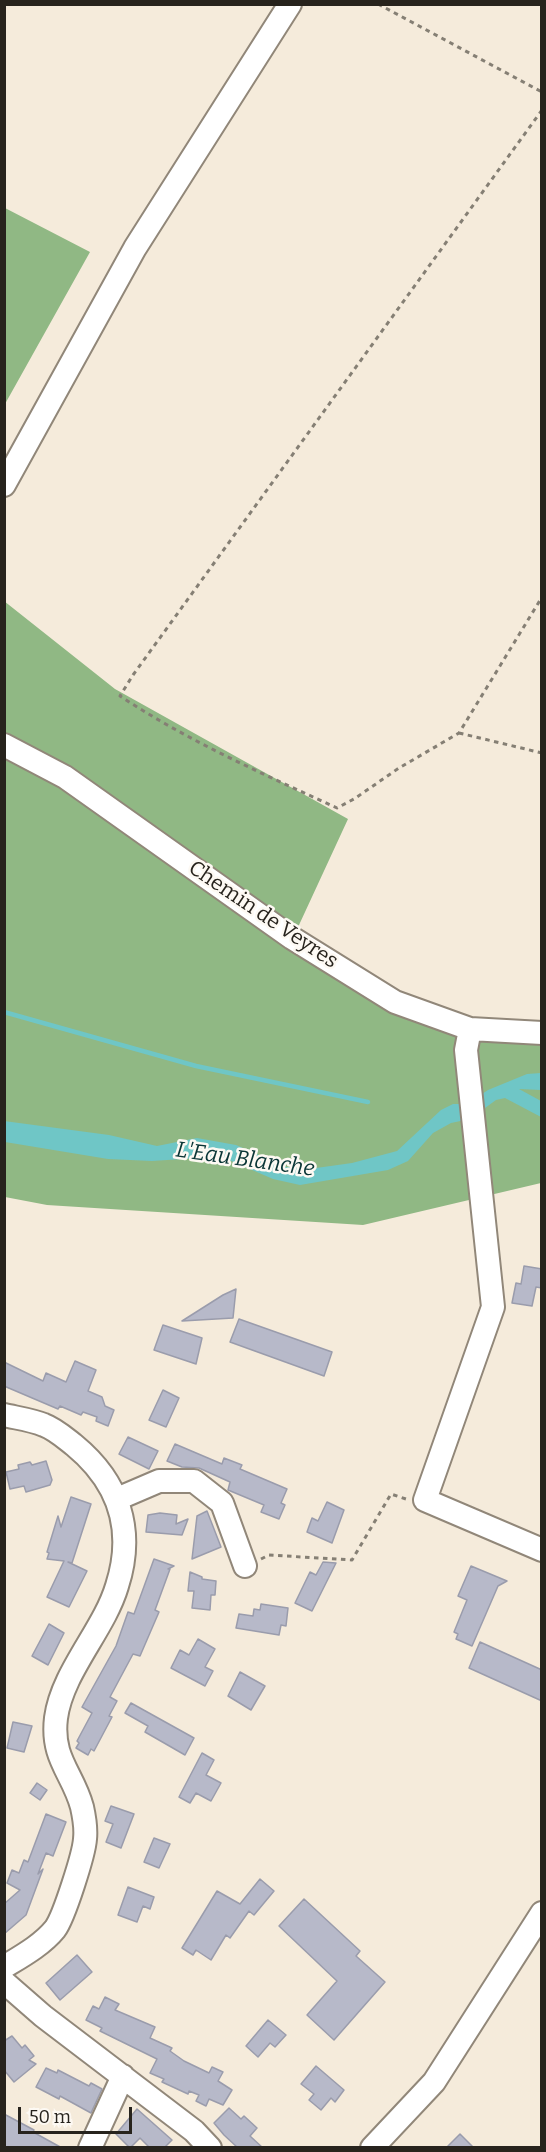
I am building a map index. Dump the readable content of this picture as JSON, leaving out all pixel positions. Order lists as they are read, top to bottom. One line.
{"streets":{"street":["Chemin de Veyres"]},"water":["L'Eau Blanche"],"scale_bar":"50 m"}
